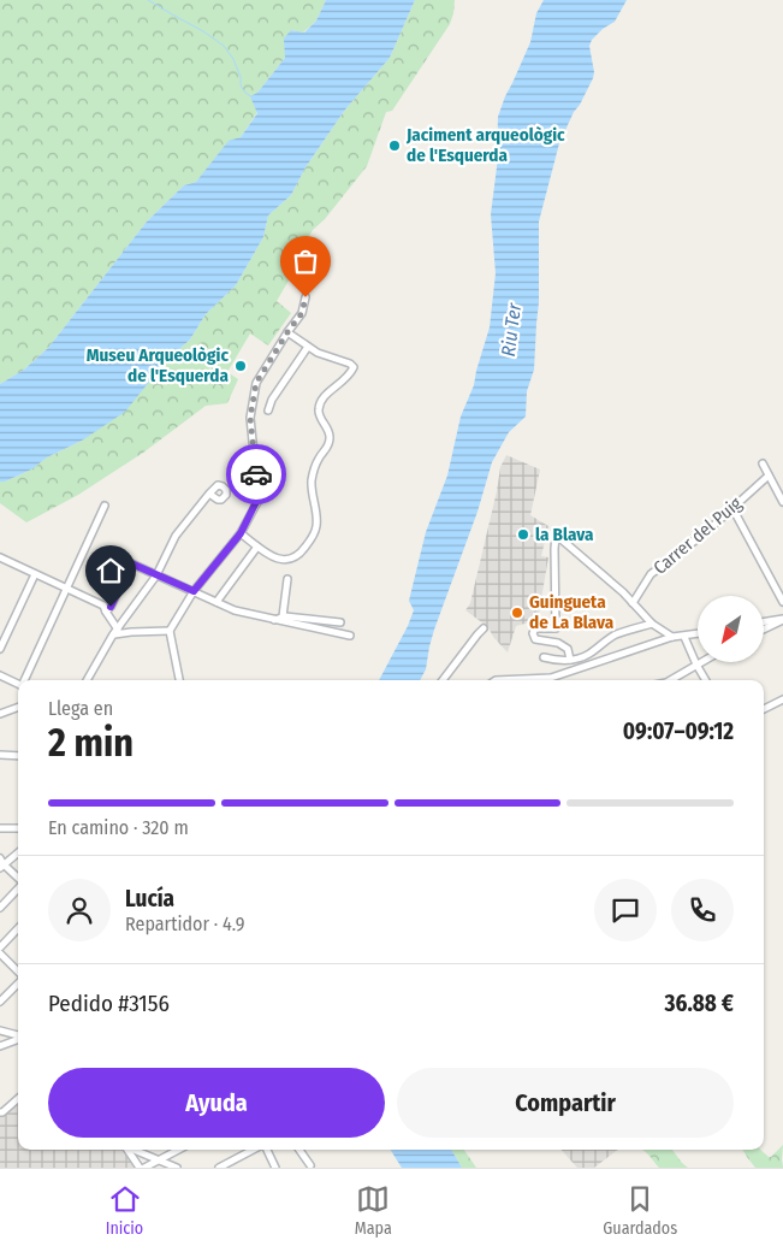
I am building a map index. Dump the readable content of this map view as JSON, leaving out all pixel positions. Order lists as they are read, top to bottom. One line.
{"streets":{"street":["Carrer del Puig"]},"water":["Riu Ter"],"places":["Jaciment arqueològic de l'Esquerda","Museu Arqueològic de l'Esquerda","la Blava","Guingueta de La Blava"],"north":"bottom left","page":{"heading":["2 min","Llega en","09:07–09:12"],"panel":["Lucía","Repartidor · 4.9","Pedido #3156","36.88 €"],"bar":"En camino · 320 m","buttons":["Ayuda","Compartir"],"tabs":["Inicio","Mapa","Guardados"]}}
